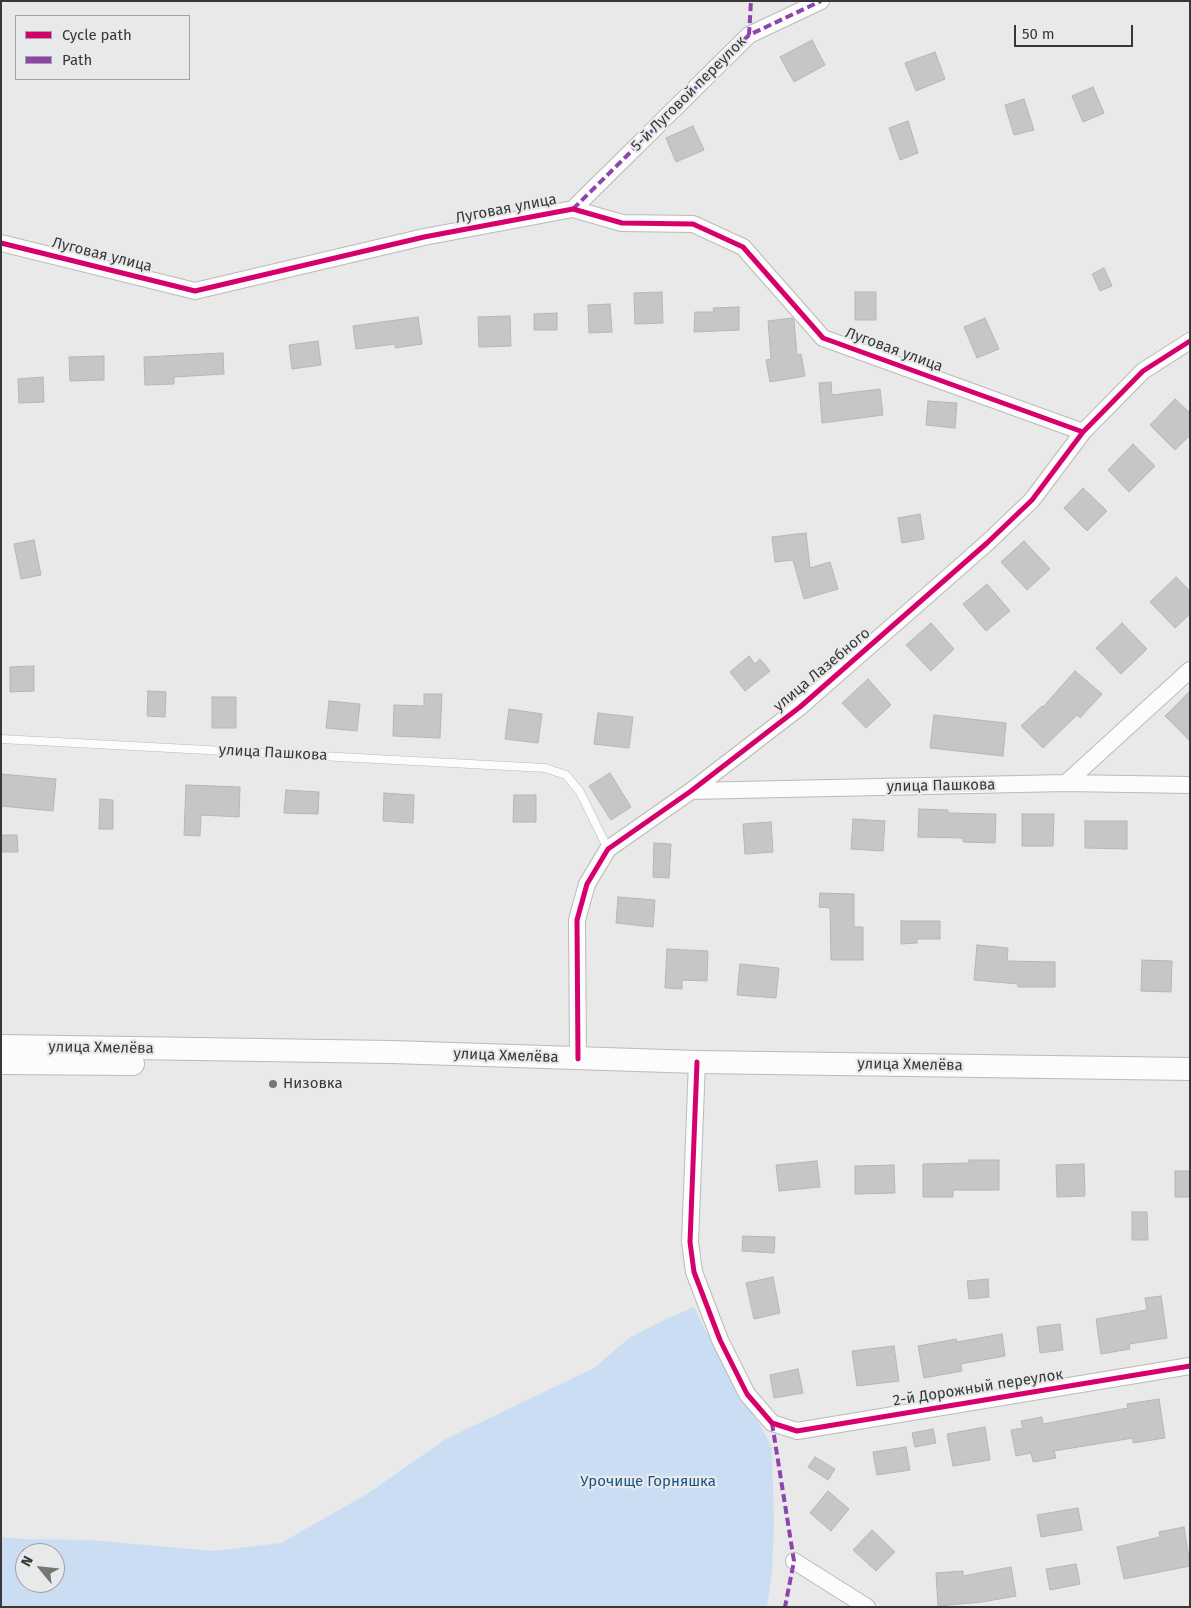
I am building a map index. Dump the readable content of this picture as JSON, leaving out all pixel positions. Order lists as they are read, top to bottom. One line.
{"streets":{"main road":["улица Хмелёва"],"street":["5-й Луговой переулок","Луговая улица","улица Лазебного","улица Пашкова","2-й Дорожный переулок"]},"crossings":[["5-й Луговой переулок","Луговая улица"],["Луговая улица","улица Лазебного"],["улица Лазебного","улица Пашкова"],["улица Лазебного","улица Хмелёва"],["улица Хмелёва","2-й Дорожный переулок"]],"parks":["Урочище Горняшка"],"places":["Низовка"],"legend":["Cycle path","Path"],"scale_bar":"50 m","north":"top left"}
